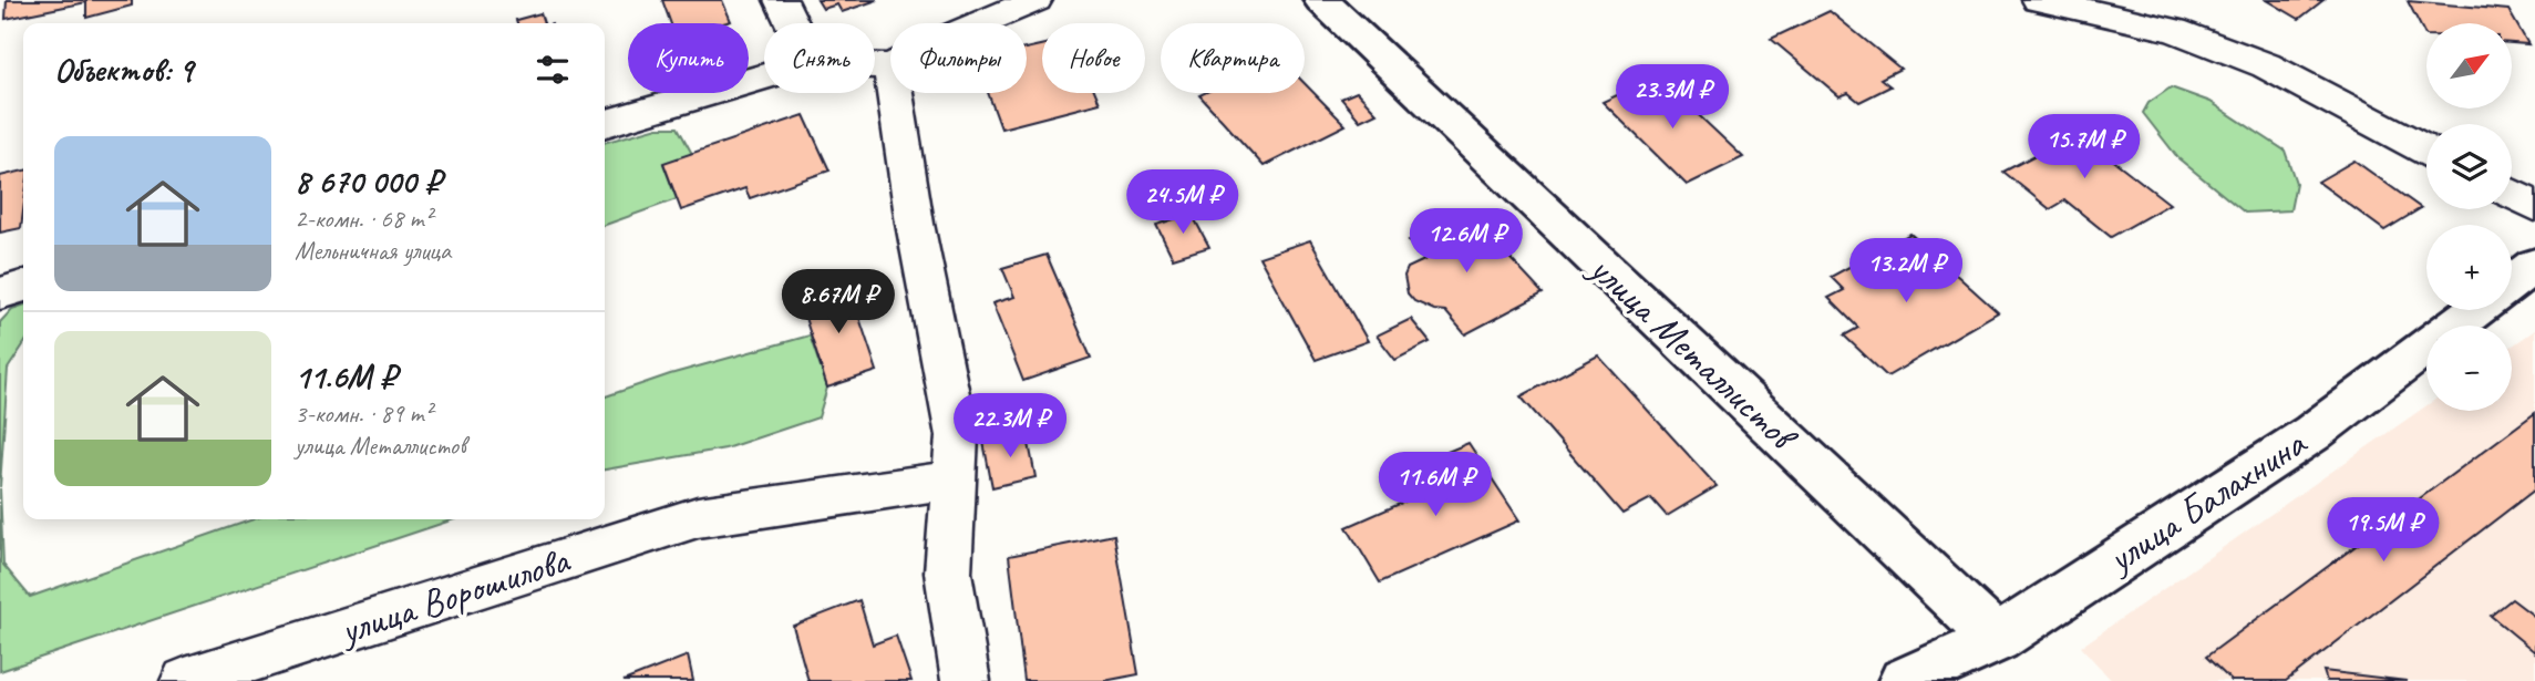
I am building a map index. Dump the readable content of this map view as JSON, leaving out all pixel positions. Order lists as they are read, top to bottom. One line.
{"streets":{"street":["улица Металлистов","улица Балахнина","улица Ворошилова"]},"crossings":[["улица Металлистов","улица Балахнина"]],"north":"top right","page":{"map_buttons":["+","−"],"chip":["Купить","Снять","Фильтры","Новое","Квартира"],"heading":"Объектов: 9","price":["23.3M ₽","15.7M ₽","24.5M ₽","12.6M ₽","13.2M ₽","8.67M ₽","22.3M ₽","11.6M ₽","19.5M ₽"],"list":[{"name":"8 670 000 ₽","note":"2-комн. · 68 m² · Мельничная улица"},{"name":"11.6M ₽","note":"3-комн. · 89 m² · улица Металлистов"}]}}
